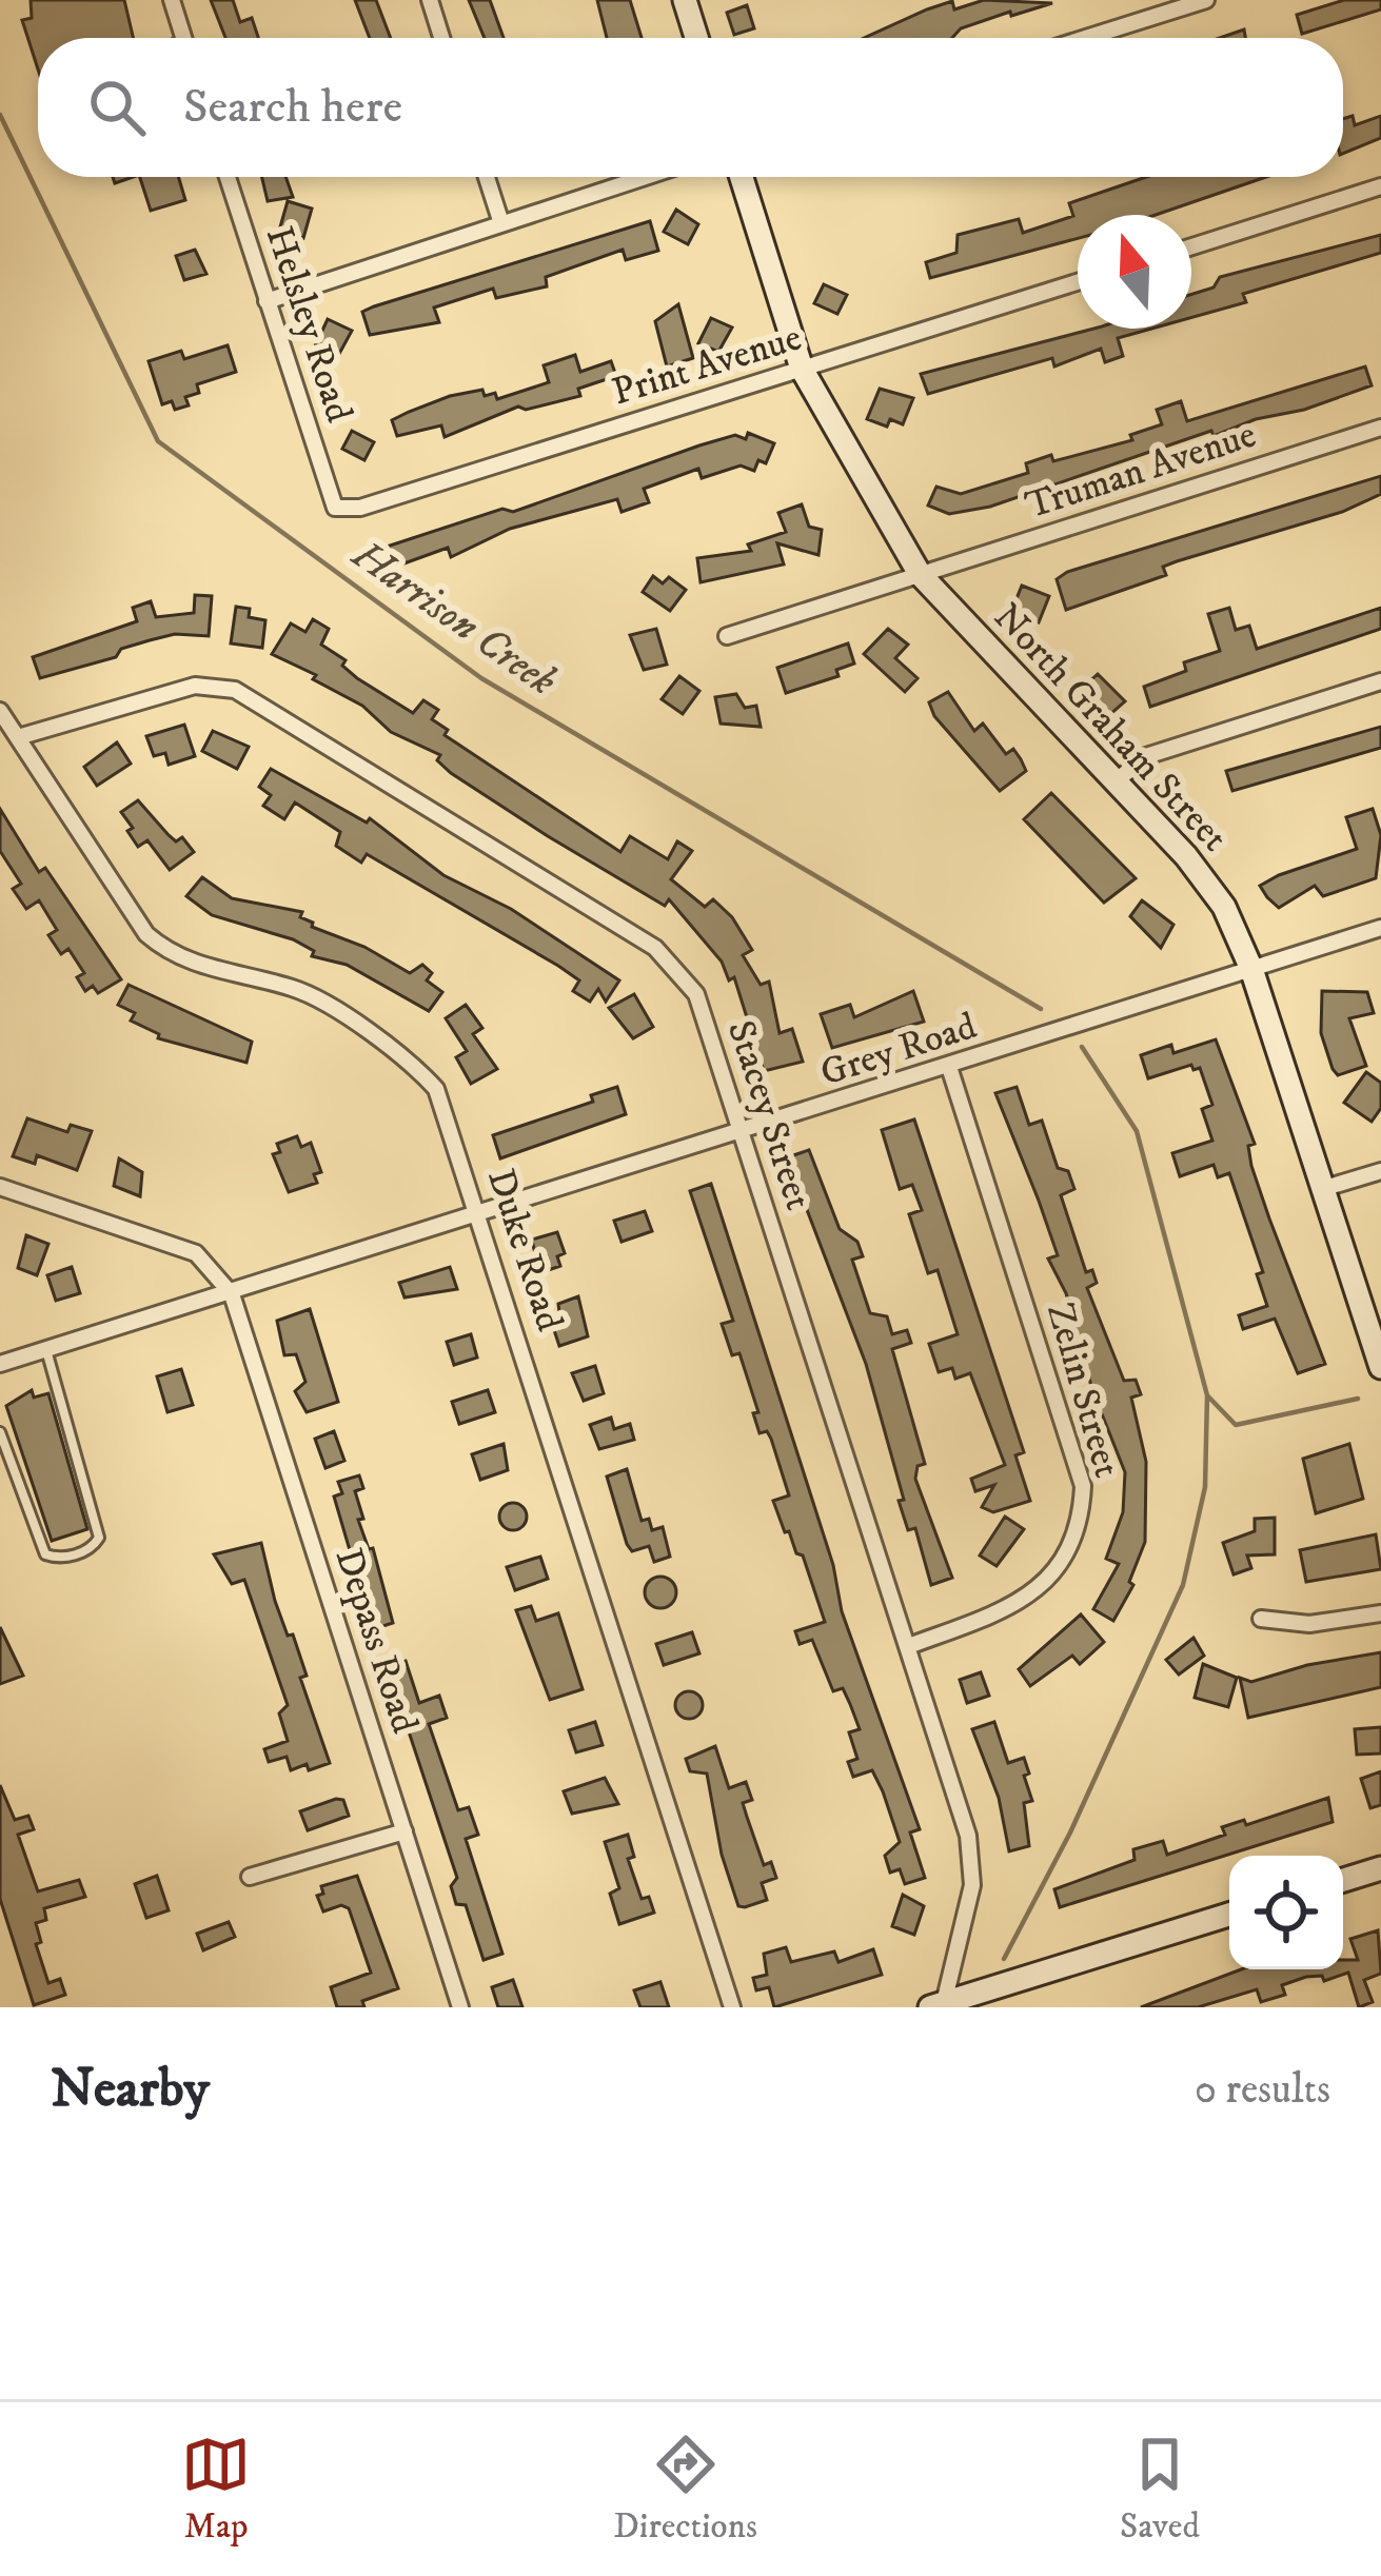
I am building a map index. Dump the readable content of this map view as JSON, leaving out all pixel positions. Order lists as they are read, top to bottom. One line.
{"streets":{"main road":["North Graham Street"],"street":["Helsley Road","Print Avenue","Truman Avenue","Grey Road","Stacey Street","Duke Road","Zelin Street","Depass Road"]},"crossings":[["Helsley Road","Print Avenue"],["Print Avenue","North Graham Street"],["Truman Avenue","North Graham Street"],["North Graham Street","Grey Road"],["Grey Road","Stacey Street"],["Grey Road","Duke Road"],["Grey Road","Zelin Street"],["Grey Road","Depass Road"],["Stacey Street","Duke Road"],["Stacey Street","Zelin Street"]],"water":["Harrison Creek"],"north":"top","page":{"search":"Search here","heading":["Nearby","0 results"],"nav":["Map","Directions","Saved"]}}
